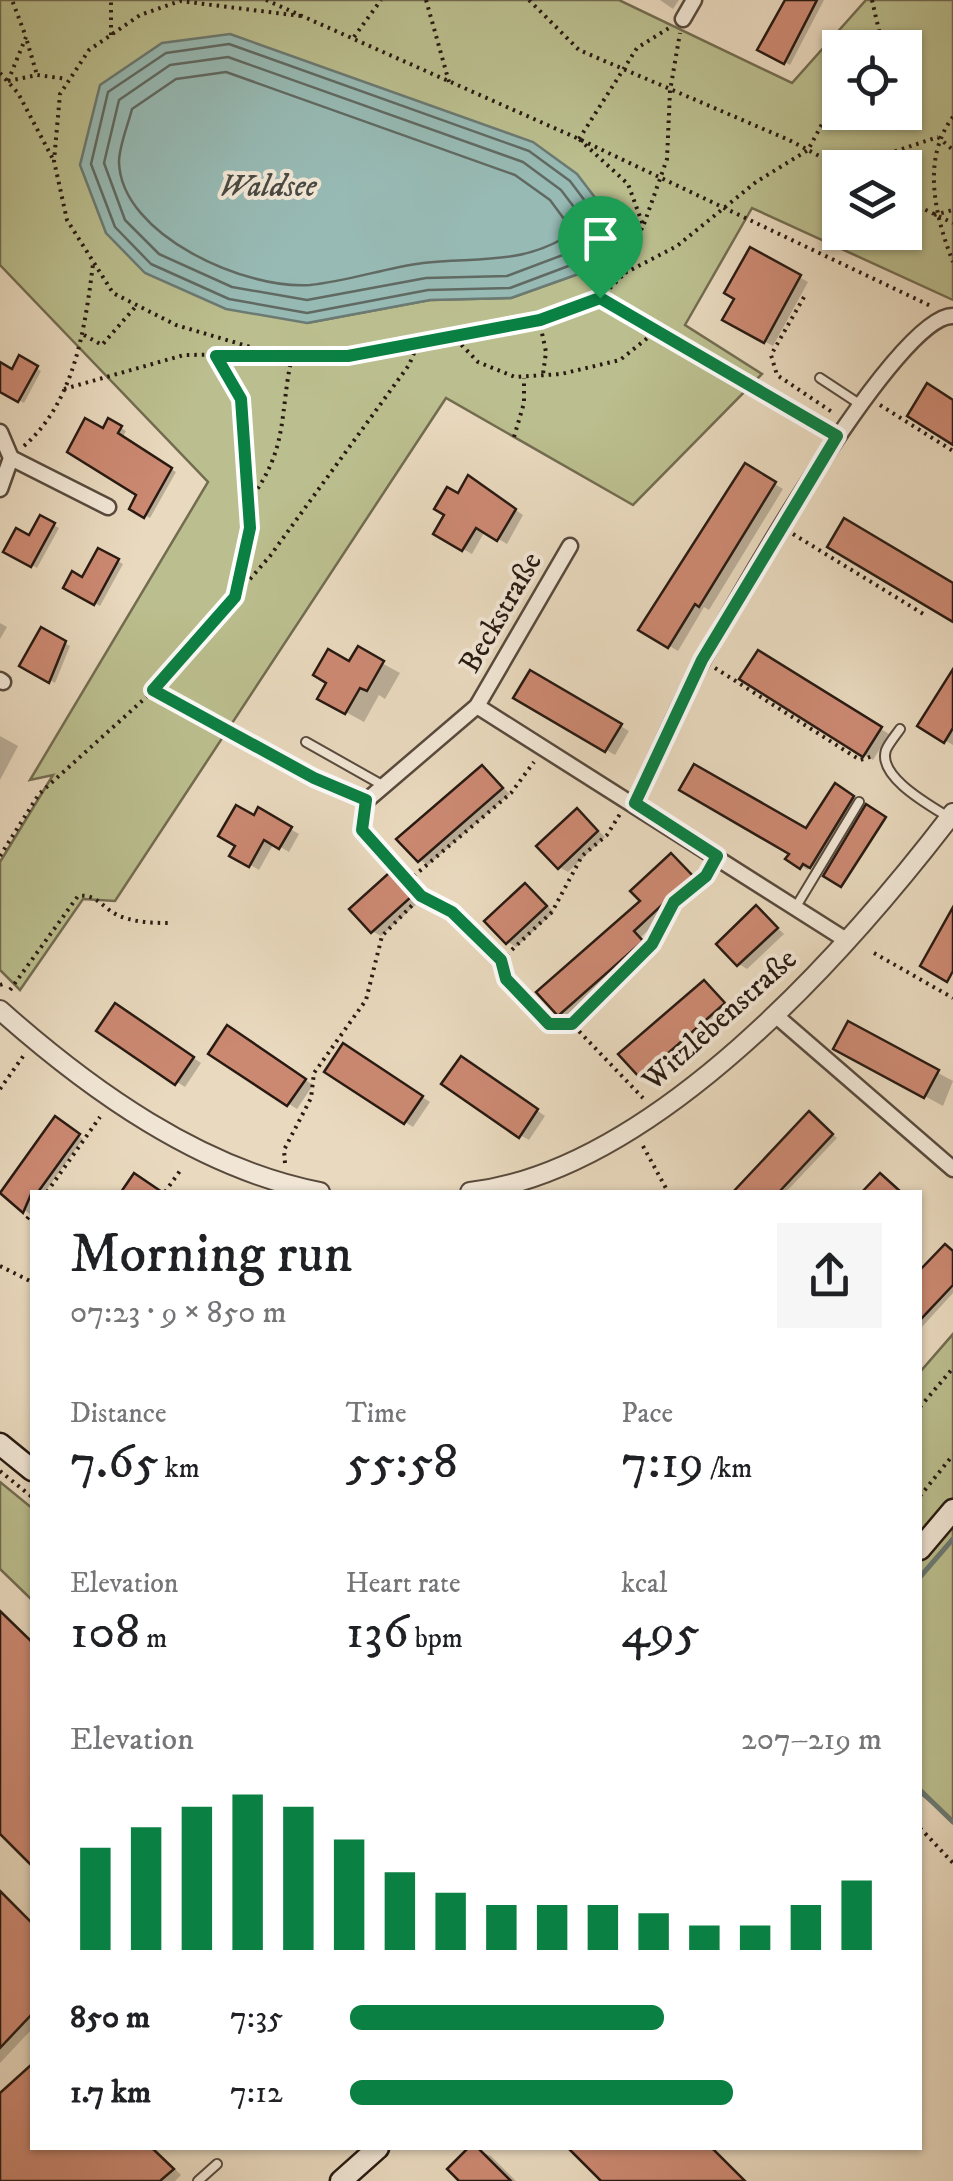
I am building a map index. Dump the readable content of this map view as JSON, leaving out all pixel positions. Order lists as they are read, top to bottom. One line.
{"streets":{"street":["Beckstraße","Witzlebenstraße"]},"crossings":[["Beckstraße","Witzlebenstraße"]],"water":["Waldsee"],"page":{"heading":["Morning run","07:23 · 9 × 850 m"],"stats":[["Distance","7.65 km"],["Time","55:58"],["Pace","7:19 /km"],["Elevation","108 m"],["Heart rate","136 bpm"],["kcal","495"]],"chart":["Elevation","207–219 m"],"list":[{"name":"850 m","note":"7:35"},{"name":"1.7 km","note":"7:12"}]}}
